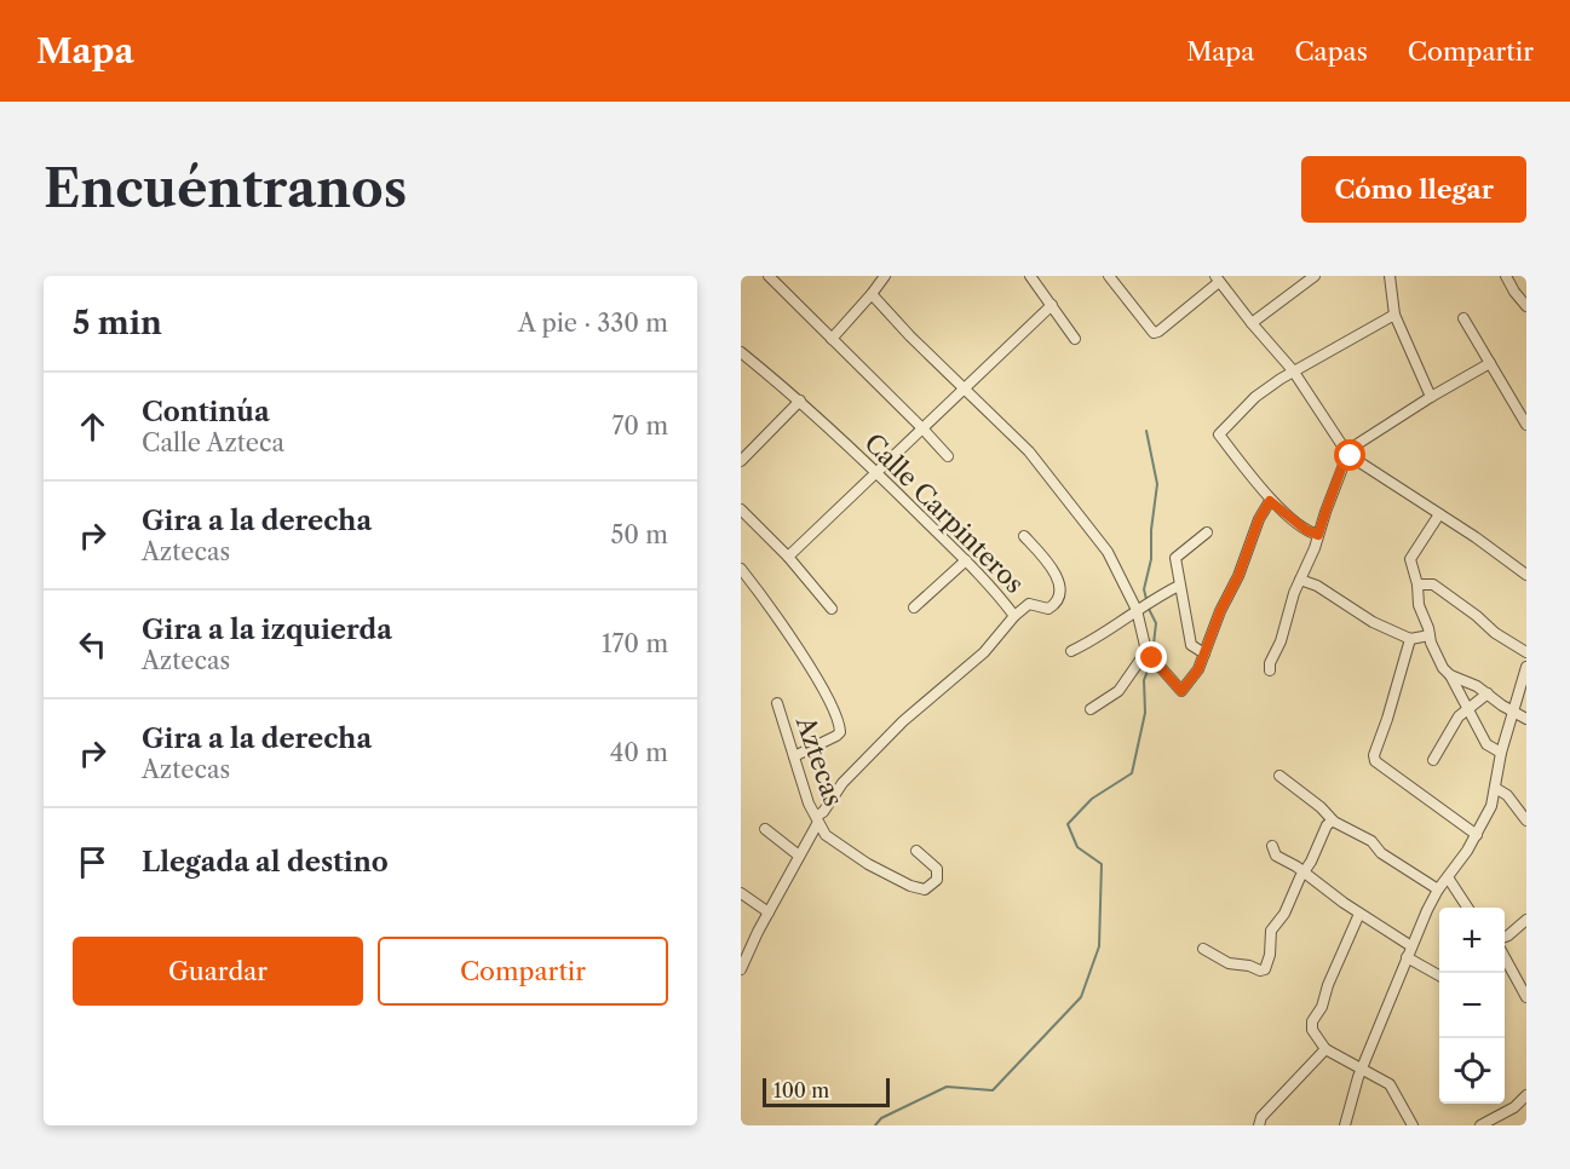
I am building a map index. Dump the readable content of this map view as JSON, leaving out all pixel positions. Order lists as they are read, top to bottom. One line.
{"streets":{"street":["Calle Carpinteros","Aztecas"]},"crossings":[["Calle Carpinteros","Aztecas"]],"scale_bar":"100 m","page":{"header":"Mapa","nav":["Mapa","Capas","Compartir"],"buttons":["Cómo llegar",["Guardar","Compartir"]],"title":"Encuéntranos","heading":["5 min","A pie · 330 m"],"list":[["Continúa","Calle Azteca","70 m"],["Gira a la derecha","Aztecas","50 m"],["Gira a la izquierda","Aztecas","170 m"],["Gira a la derecha","Aztecas","40 m"],"Llegada al destino"],"map_buttons":["+","−"],"scale":"100 m"}}
